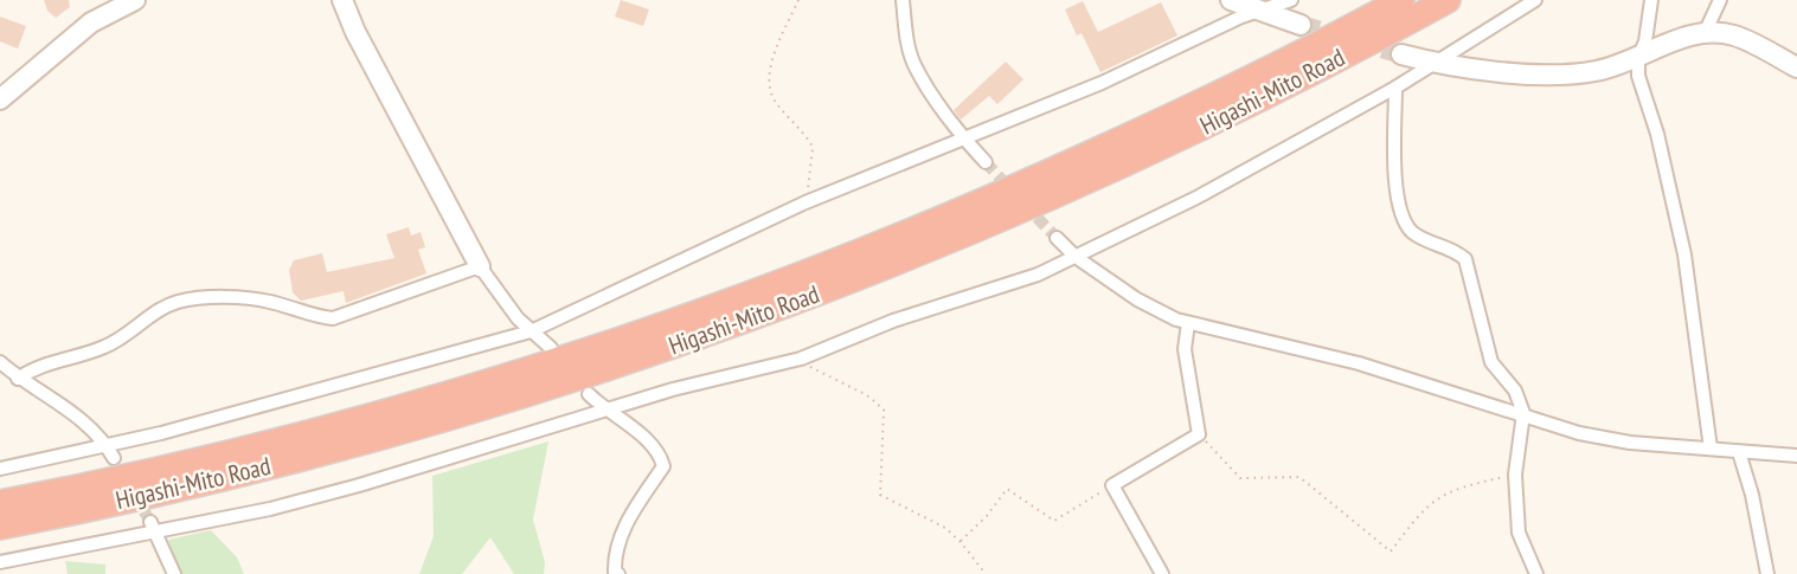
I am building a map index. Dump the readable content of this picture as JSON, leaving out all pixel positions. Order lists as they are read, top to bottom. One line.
{"streets":{"highway":["Higashi-Mito Road"]}}
